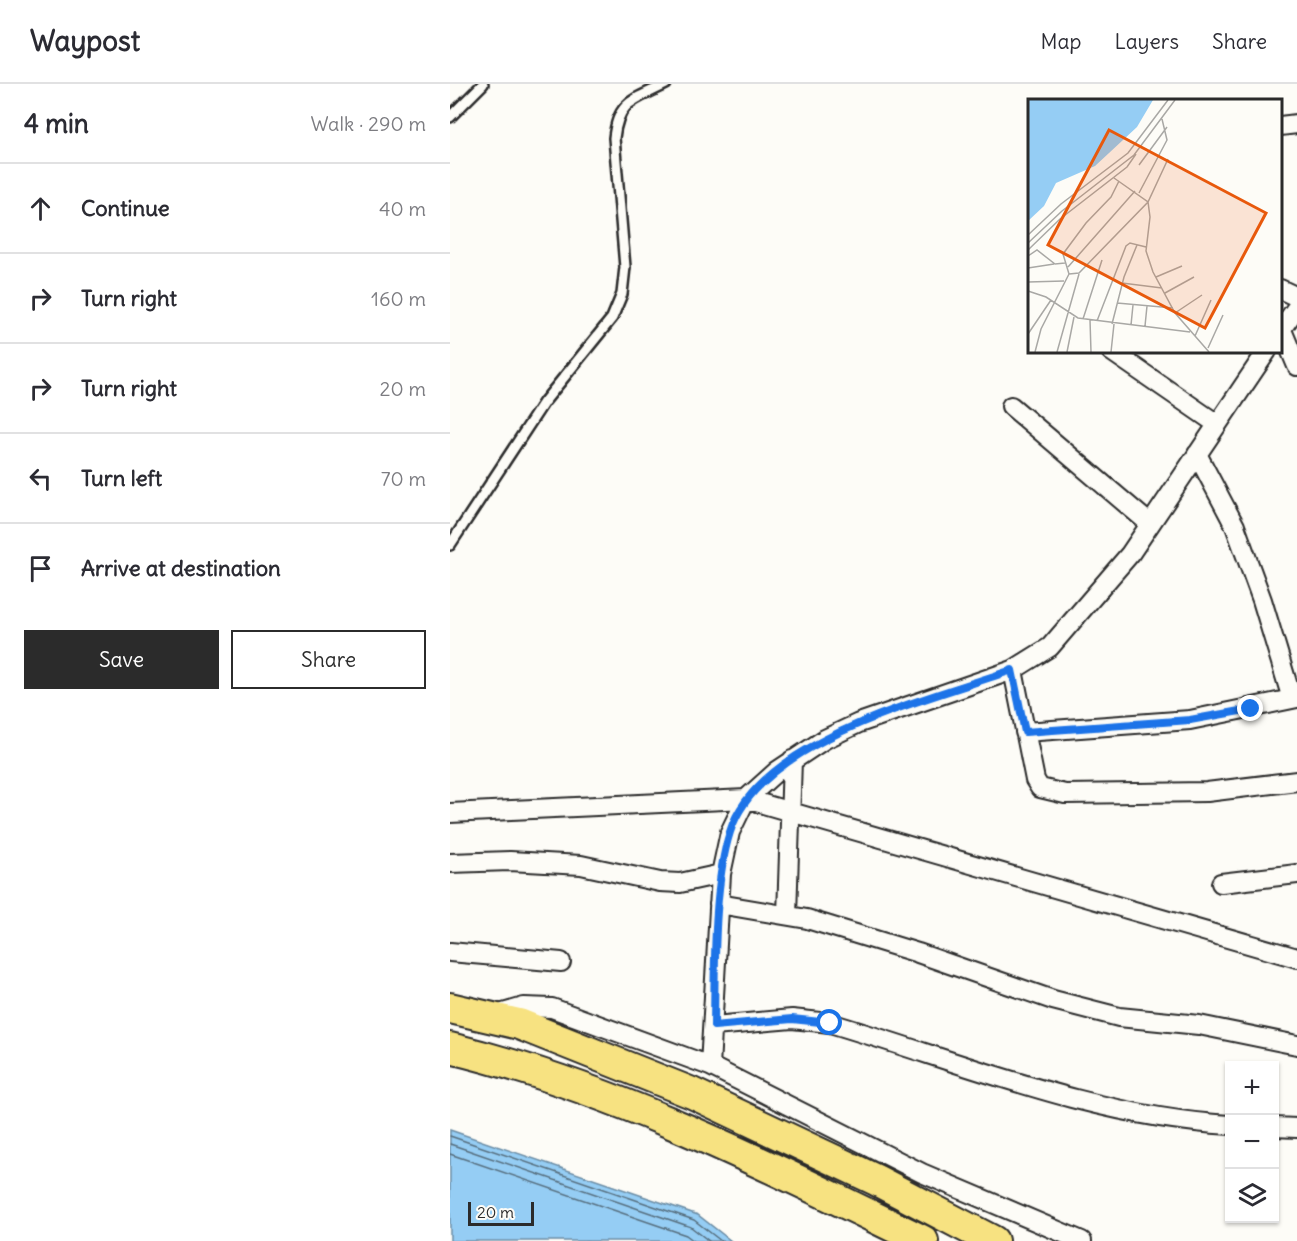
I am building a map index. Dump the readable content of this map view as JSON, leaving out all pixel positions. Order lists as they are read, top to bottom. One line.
{"scale_bar":"20 m","page":{"header":"Waypost","nav":["Map","Layers","Share"],"heading":["4 min","Walk · 290 m"],"list":[["Continue","40 m"],["Turn right","160 m"],["Turn right","20 m"],["Turn left","70 m"],"Arrive at destination"],"buttons":["Save","Share"],"map_buttons":["+","−"],"scale":"20 m"}}
